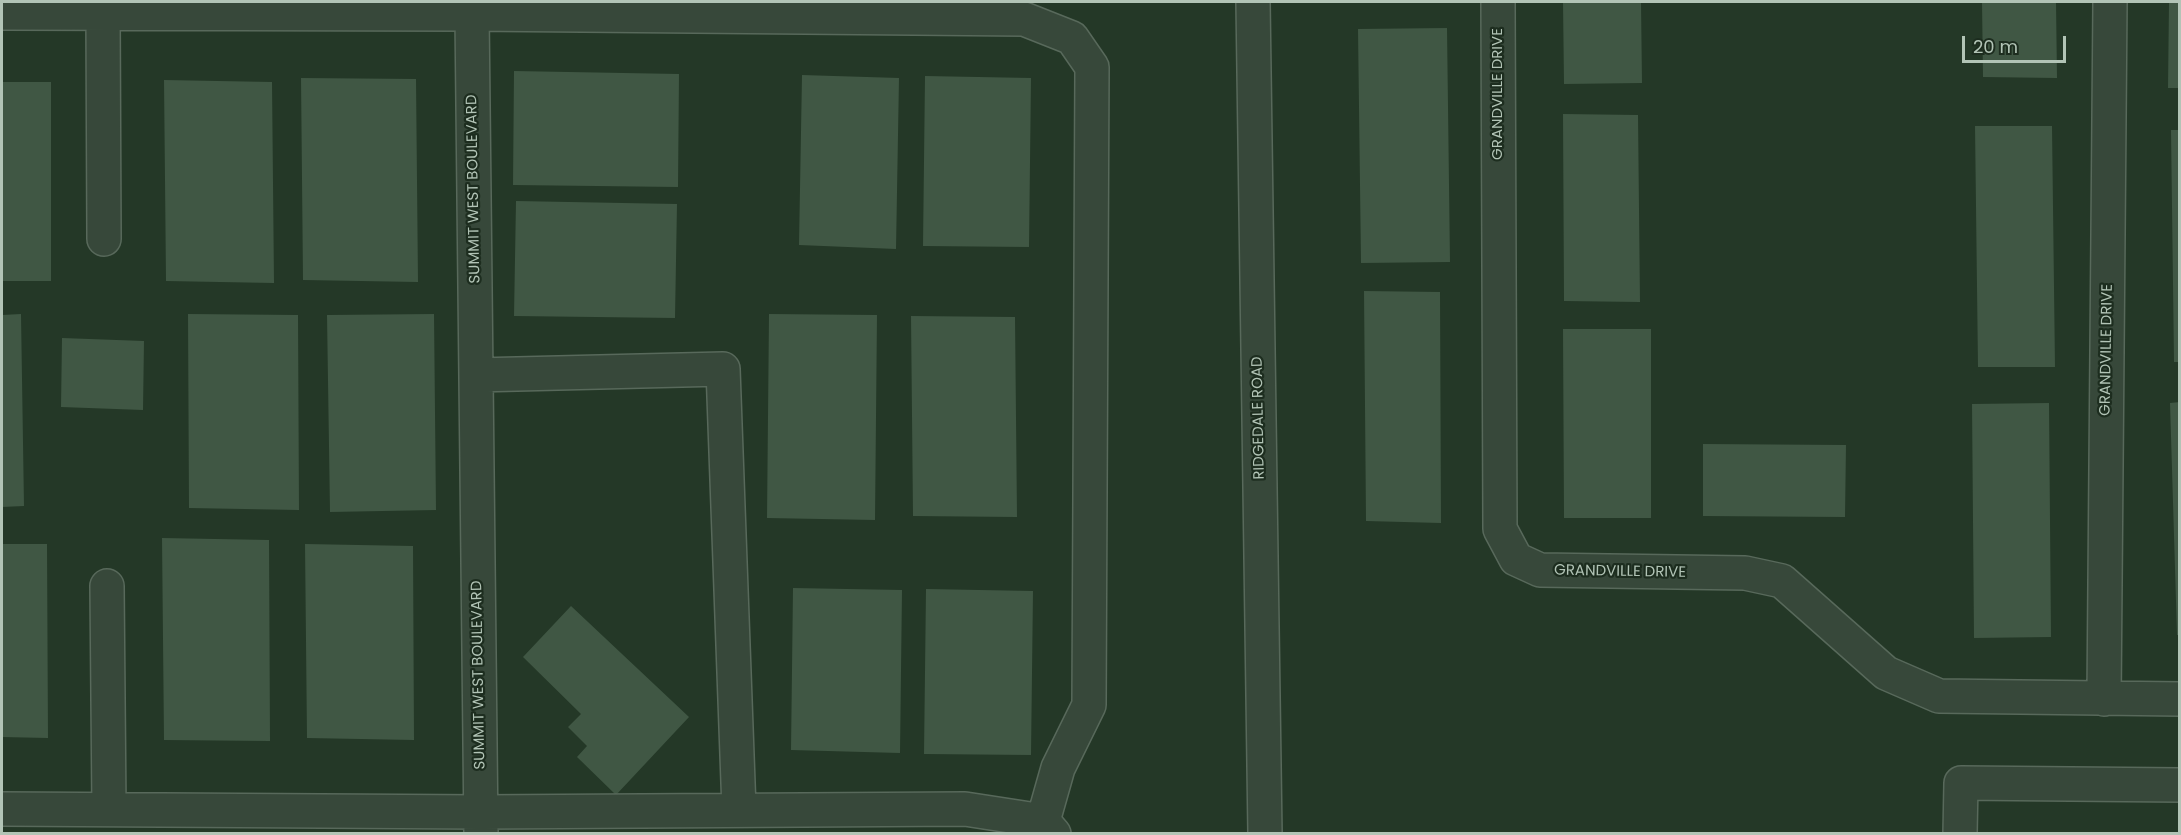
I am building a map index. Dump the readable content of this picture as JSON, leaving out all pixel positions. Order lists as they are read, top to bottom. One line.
{"streets":{"street":["GRANDVILLE DRIVE","SUMMIT WEST BOULEVARD","RIDGEDALE ROAD"]},"scale_bar":"20 m"}
